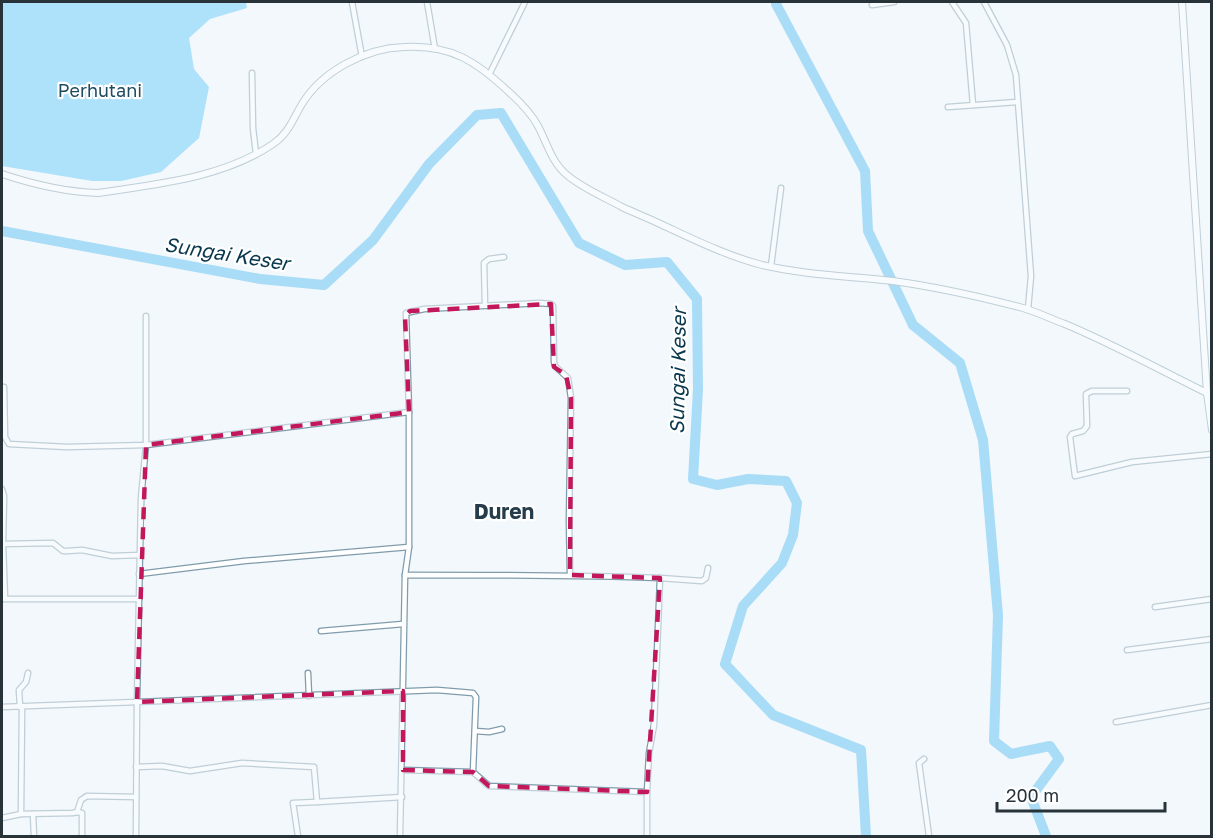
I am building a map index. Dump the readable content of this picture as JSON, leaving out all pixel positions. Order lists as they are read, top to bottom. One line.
{"districts":["Duren"],"water":["Sungai Keser"],"parks":["Perhutani"],"scale_bar":"200 m"}
